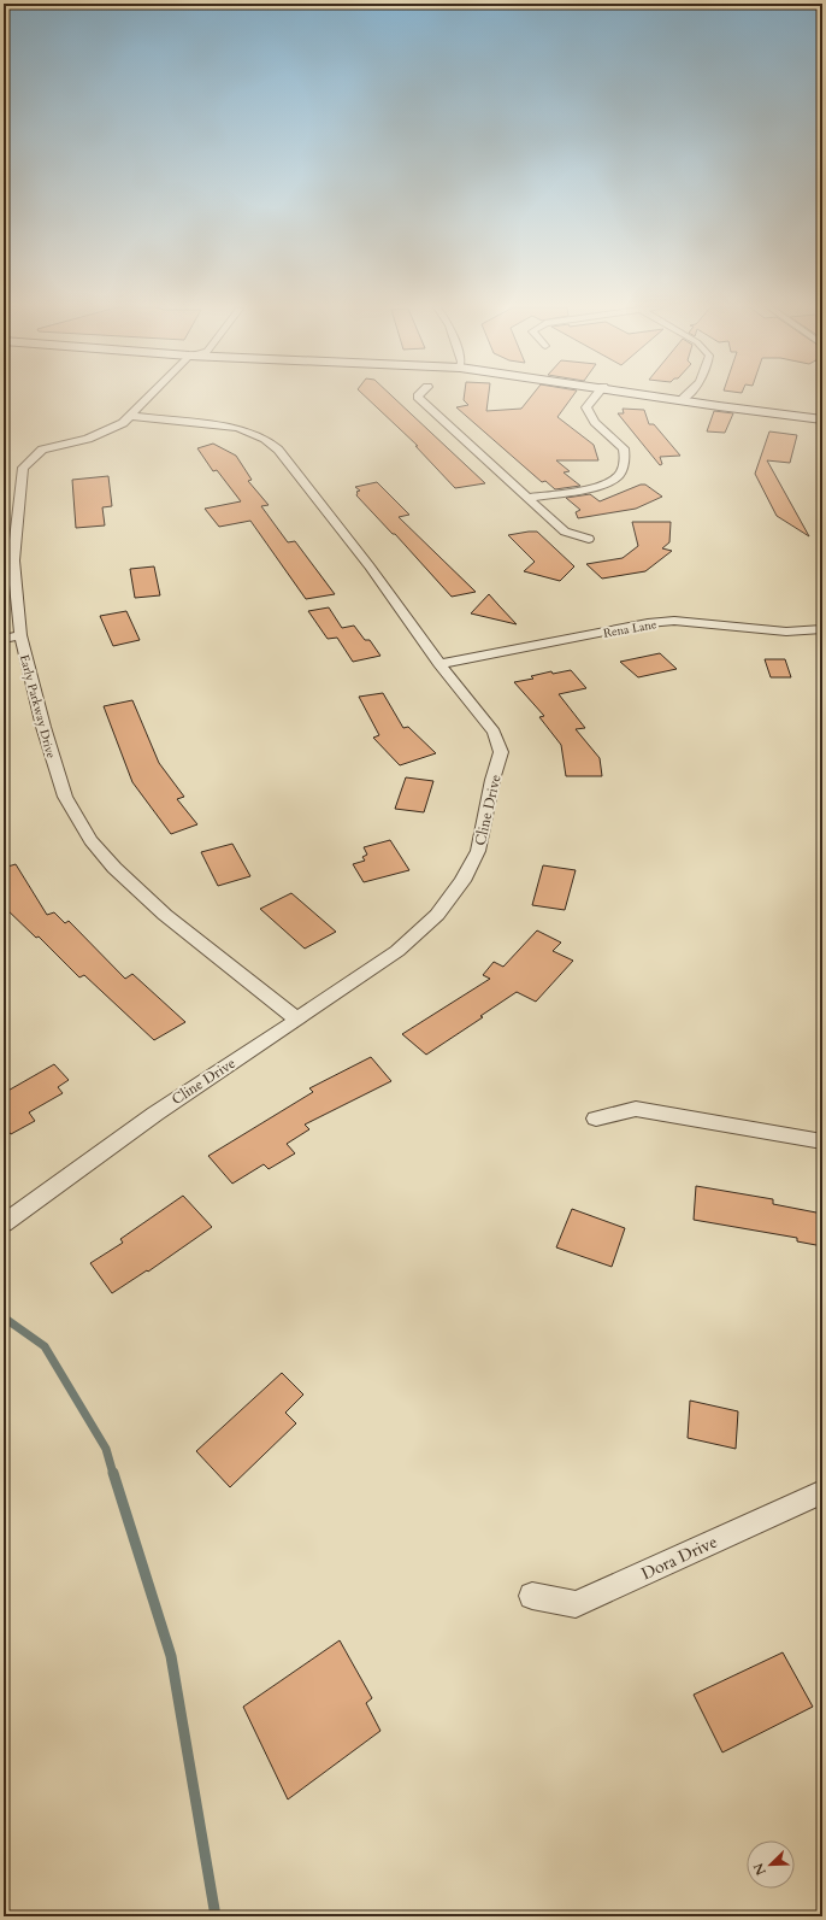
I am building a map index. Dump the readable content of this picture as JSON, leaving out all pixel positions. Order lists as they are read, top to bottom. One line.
{"streets":{"street":["Rena Lane","Early Parkway Drive","Cline Drive","Dora Drive"]},"crossings":[["Rena Lane","Cline Drive"],["Early Parkway Drive","Cline Drive"]],"north":"bottom left"}
